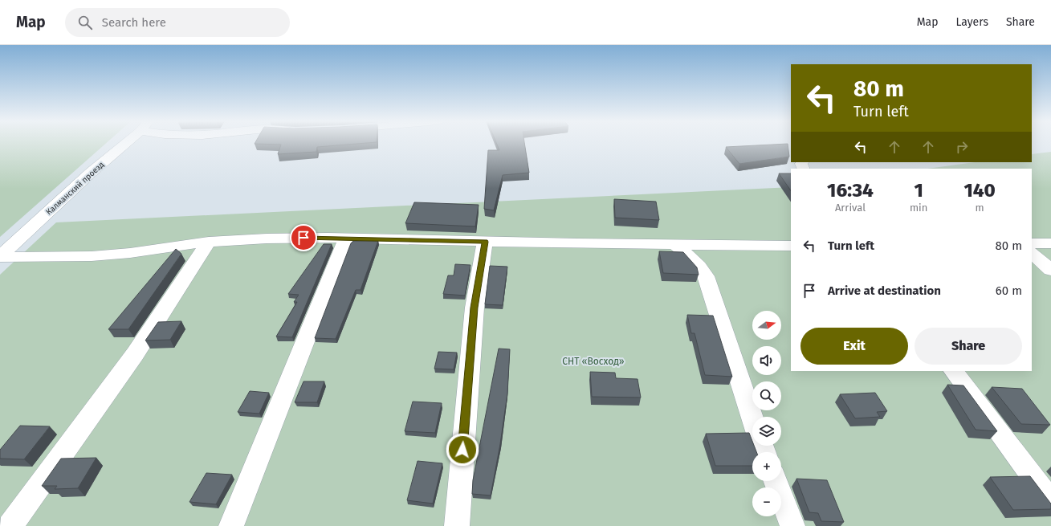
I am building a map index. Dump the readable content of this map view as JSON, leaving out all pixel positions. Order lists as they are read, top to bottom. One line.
{"streets":{"street":["Калманский проезд"]},"parks":["СНТ «Восход»"],"north":"right","page":{"header":"Map","search":"Search here","nav":["Map","Layers","Share"],"turn":["80 m","Turn left"],"eta":["16:34","Arrival","1","min","140","m"],"list":[{"name":"Turn left","value":"80 m"},{"name":"Arrive at destination","value":"60 m"}],"map_buttons":["+","−"],"buttons":["Exit","Share"]}}
